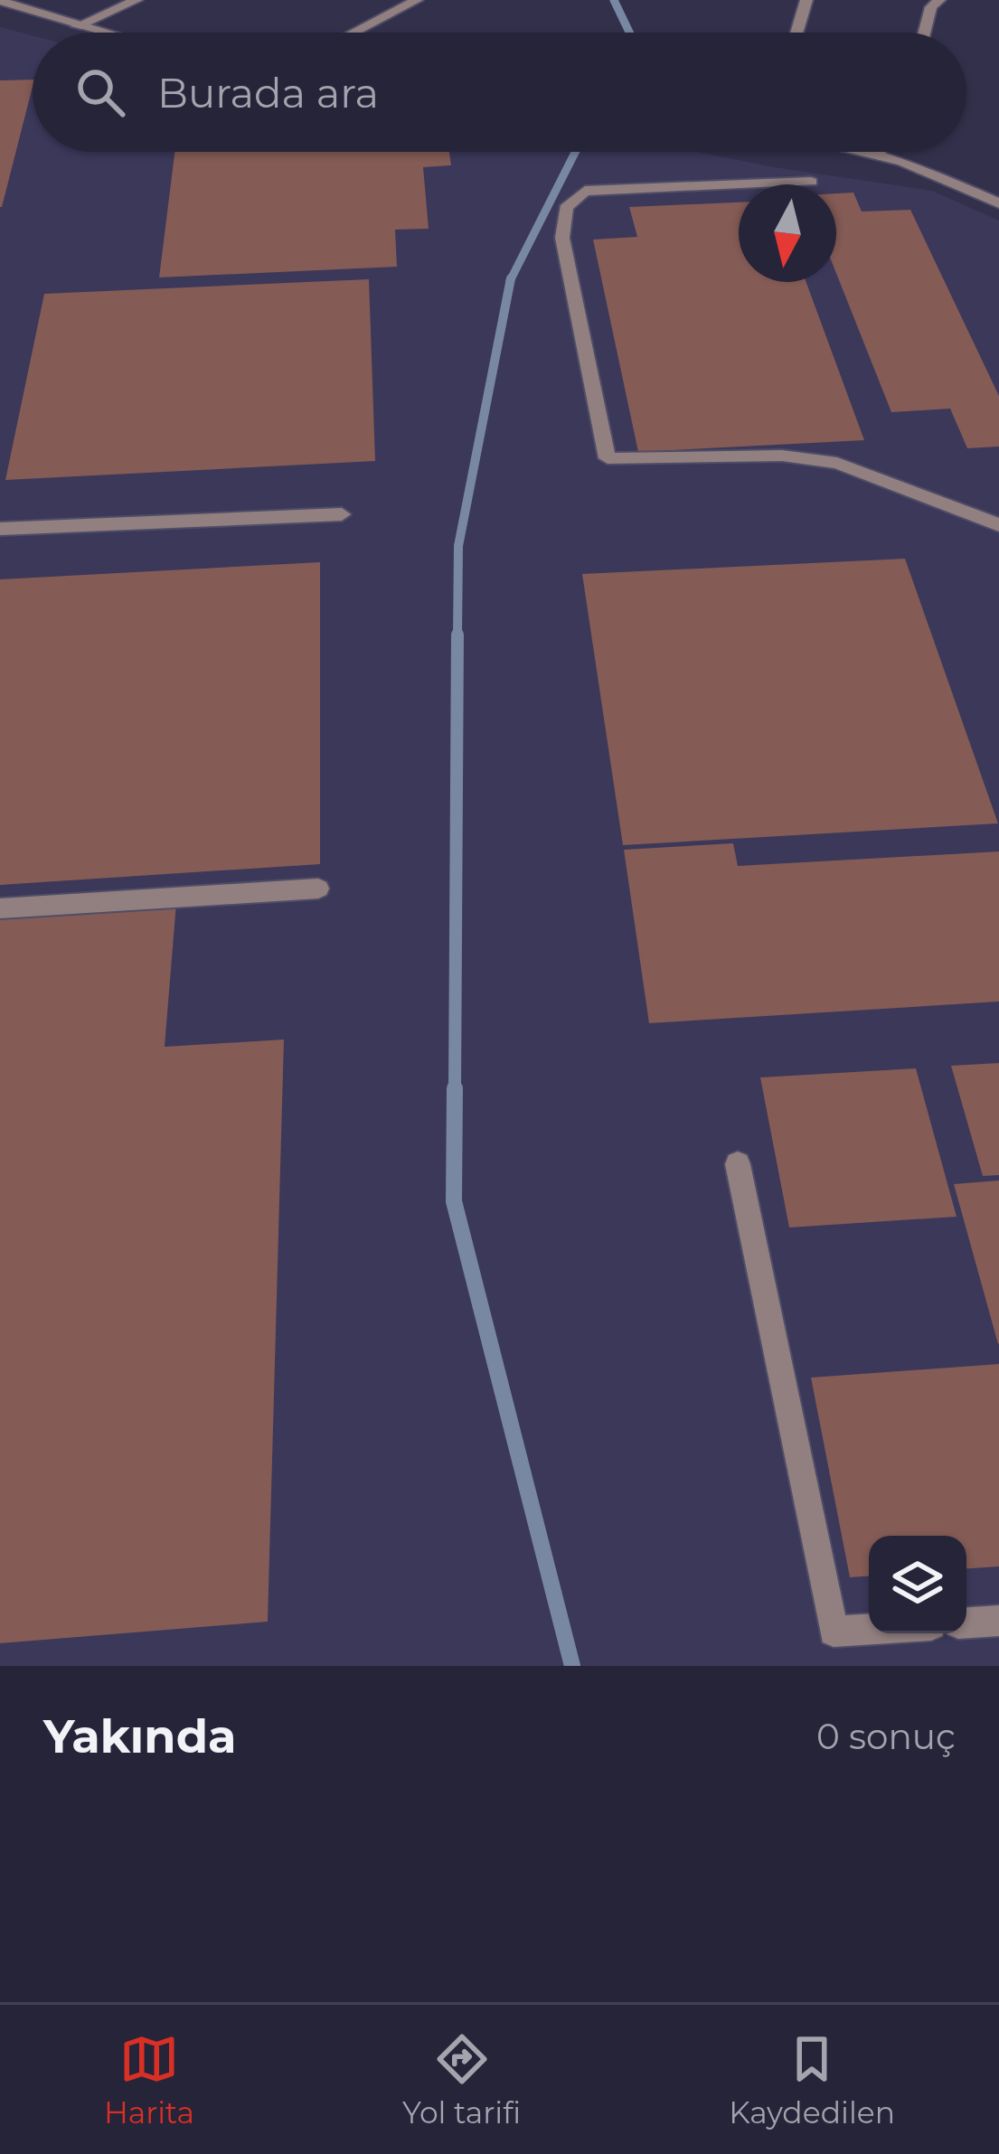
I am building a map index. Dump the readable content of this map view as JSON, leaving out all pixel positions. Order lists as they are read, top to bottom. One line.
{"north":"bottom","page":{"search":"Burada ara","heading":["Yakında","0 sonuç"],"nav":["Harita","Yol tarifi","Kaydedilen"]}}
